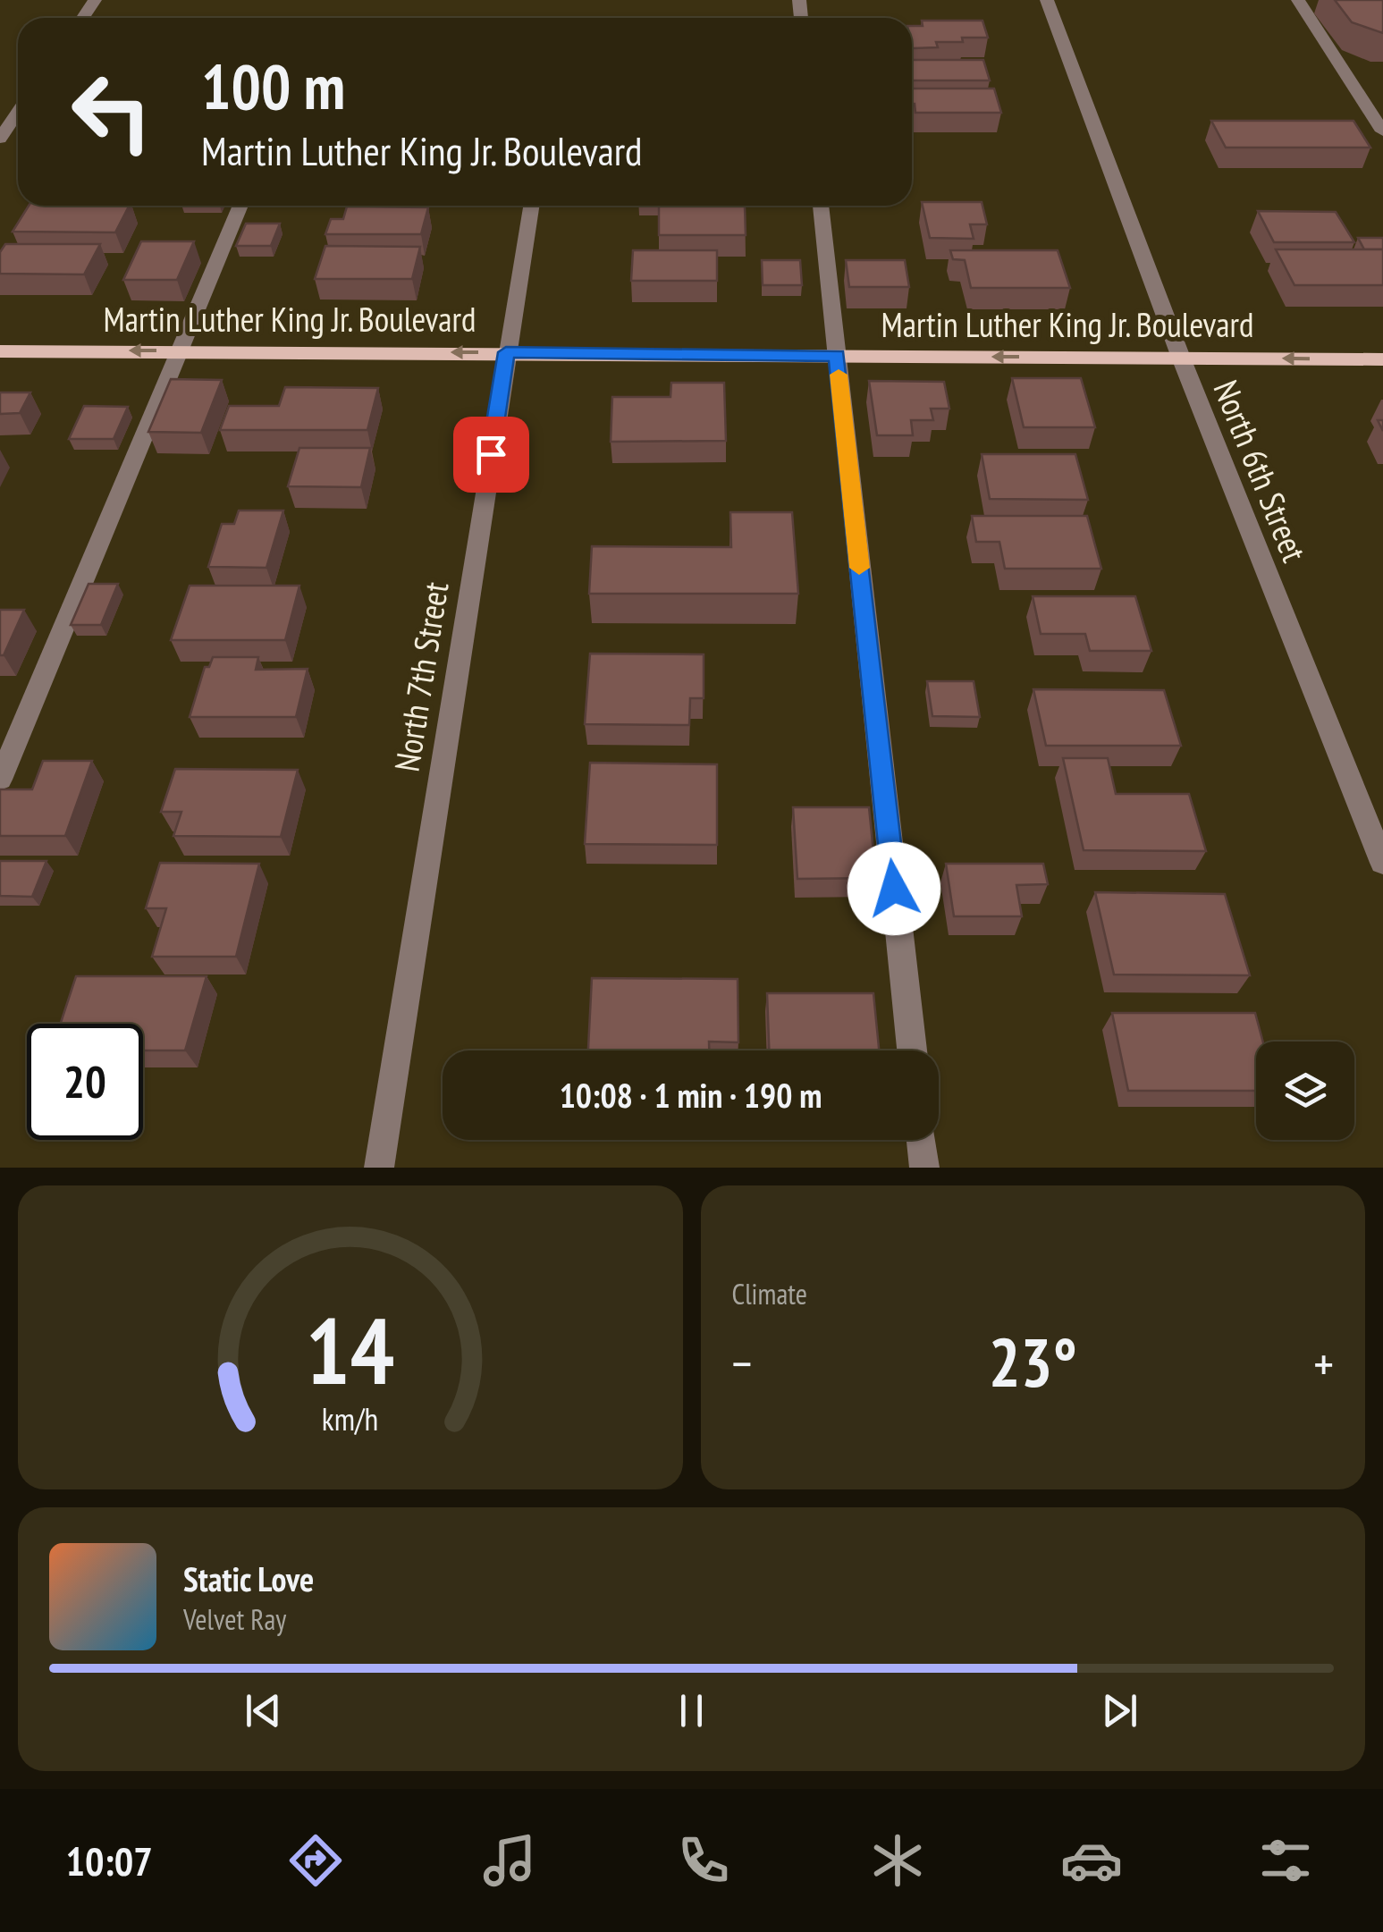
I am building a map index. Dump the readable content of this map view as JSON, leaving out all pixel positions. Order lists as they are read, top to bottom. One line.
{"streets":{"main road":["Martin Luther King Jr. Boulevard"],"street":["North 6th Street","North 7th Street"]},"crossings":[["Martin Luther King Jr. Boulevard","North 6th Street"],["Martin Luther King Jr. Boulevard","North 7th Street"]],"one_way":["Martin Luther King Jr. Boulevard"],"page":{"turn":["100 m","Martin Luther King Jr. Boulevard"],"limit":"20","trip":"10:08 · 1 min · 190 m","tile":"Climate","heat":["−","23°","+"],"song":["Static Love","Velvet Ray"],"tabs":"10:07","gauge":["14","km/h"]}}
